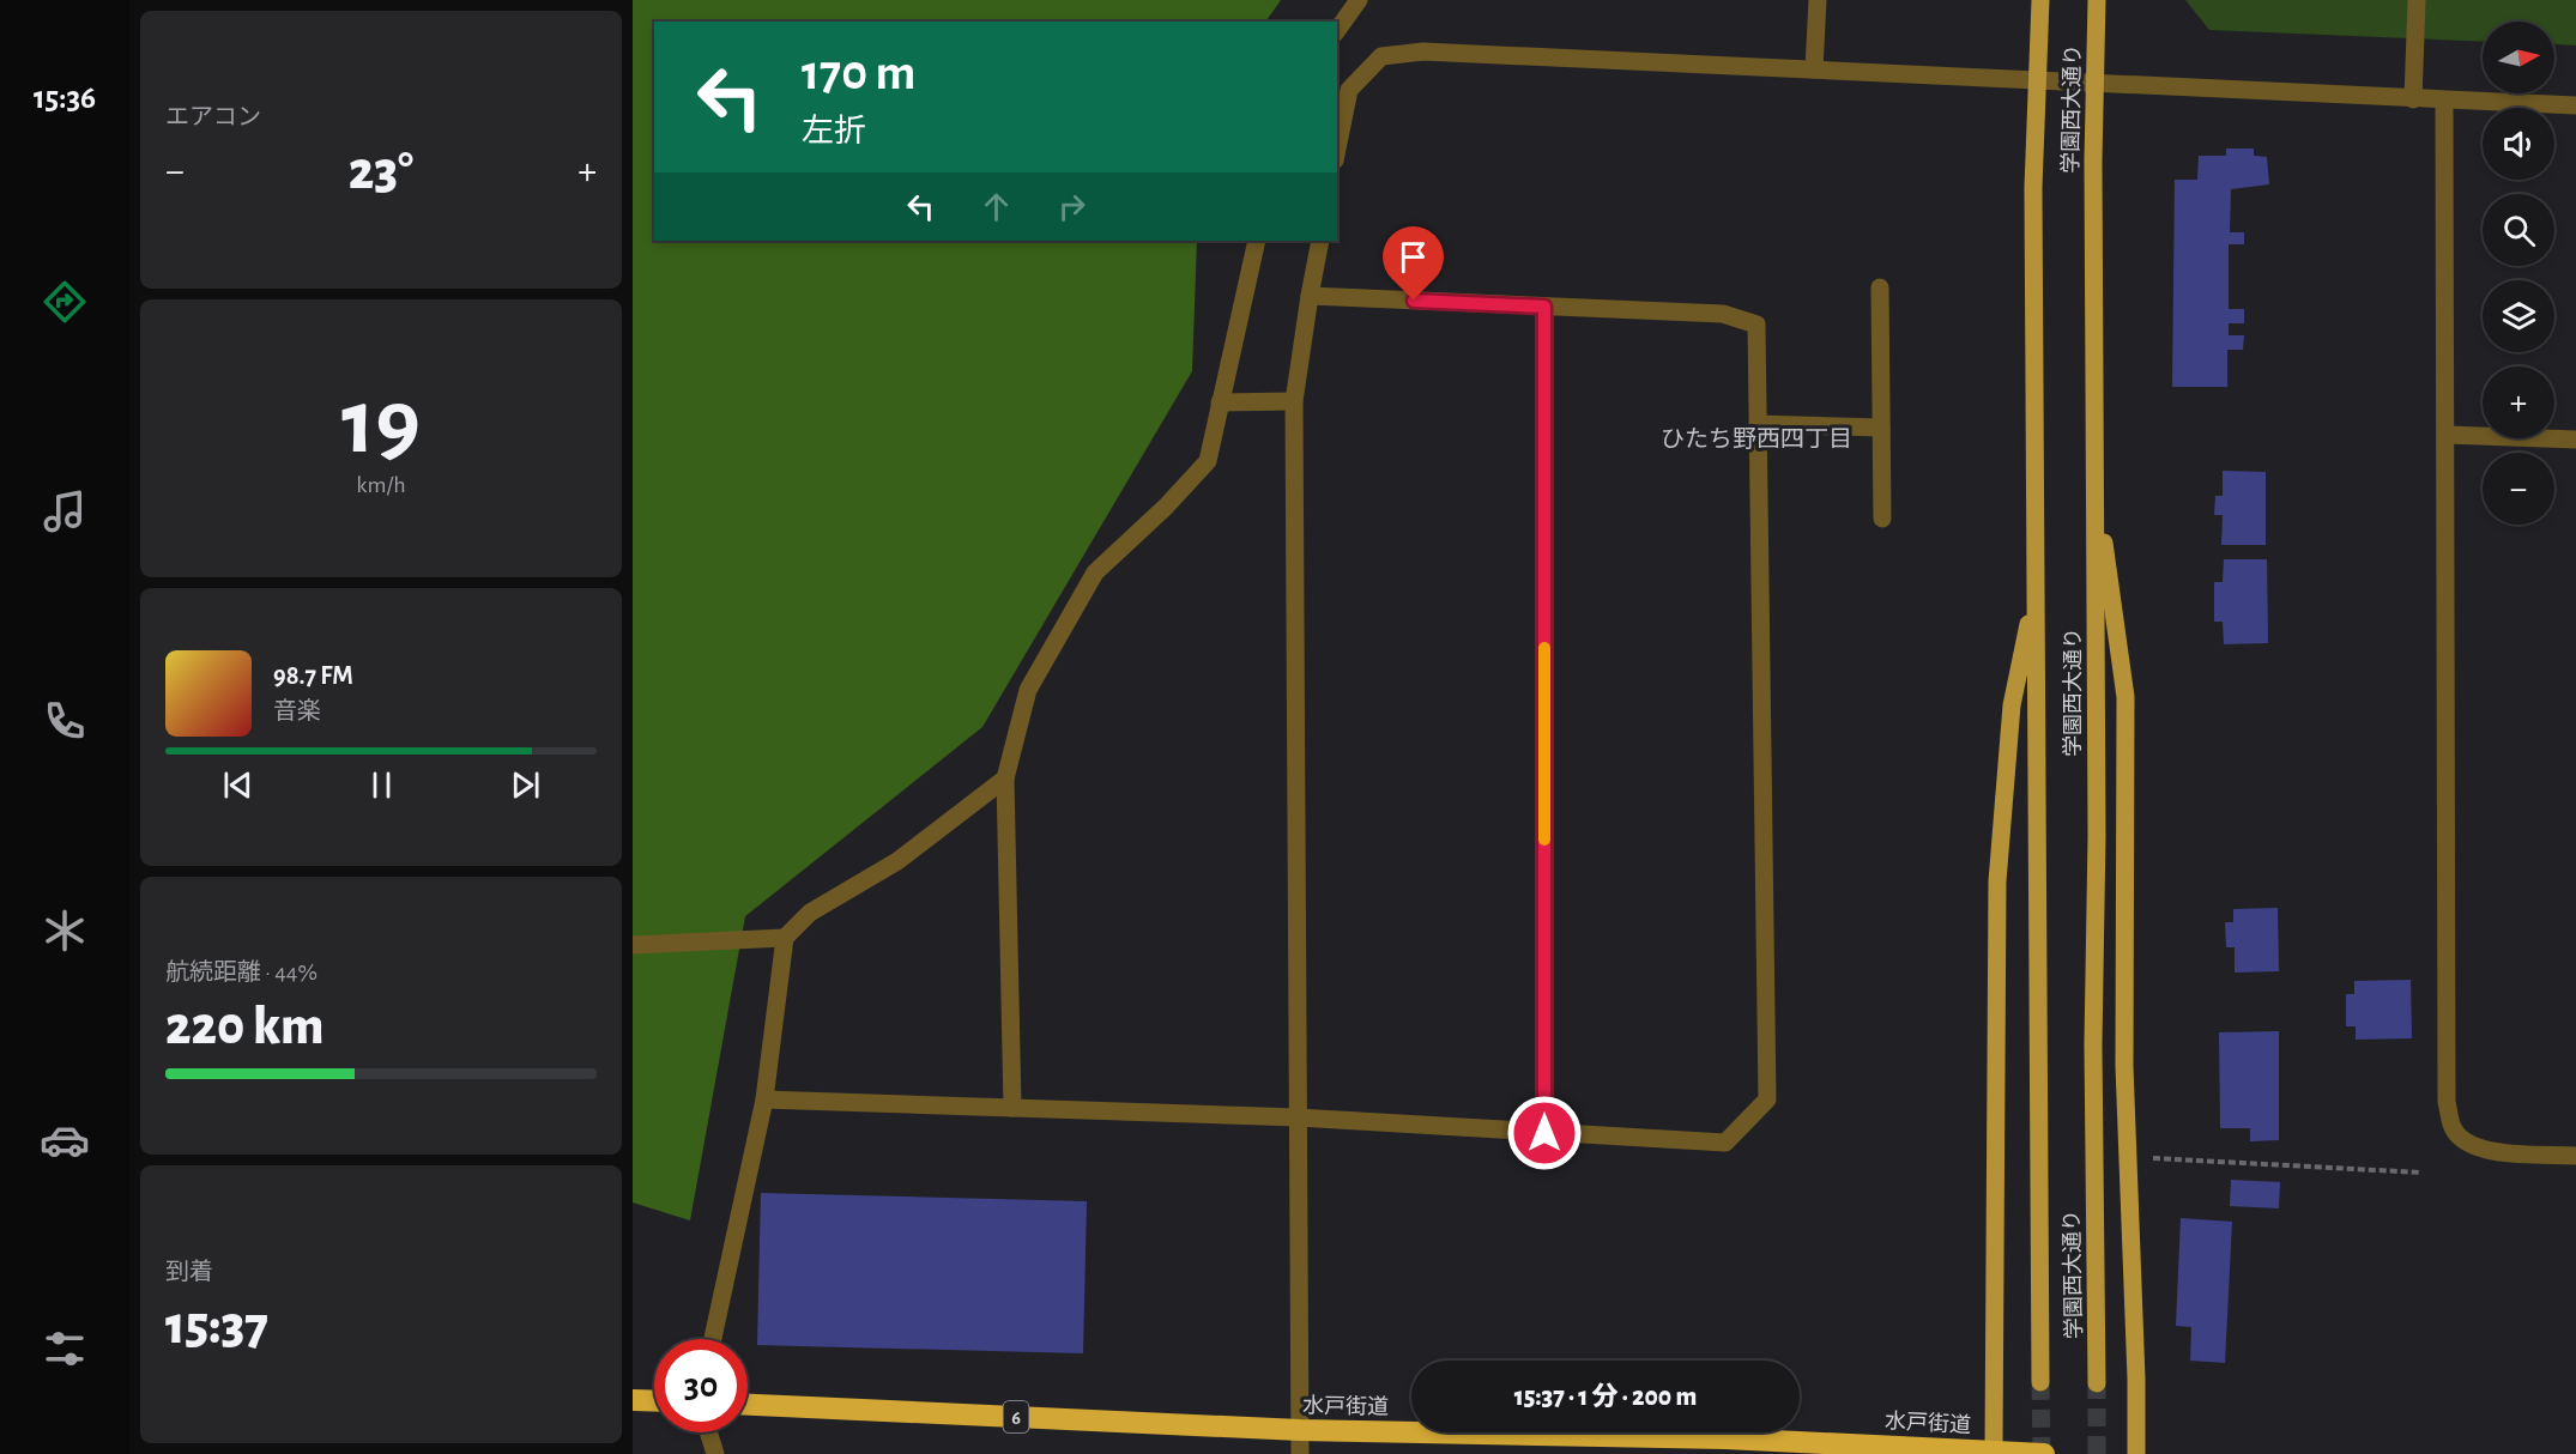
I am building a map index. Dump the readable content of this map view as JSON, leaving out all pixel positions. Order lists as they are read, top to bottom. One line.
{"streets":{"highway":["水戸街道","6"],"main road":["学園西大通り"]},"districts":["ひたち野西四丁目"],"north":"right","page":{"tabs":"15:36","tile":["エアコン",["19","km/h"],["航続距離 · 44%","220 km"],["到着","15:37"]],"map_buttons":["+","−"],"turn":["170 m","左折"],"heat":["−","23°","+"],"song":["98.7 FM","音楽"],"limit":"30","trip":"15:37 · 1 分 · 200 m"}}
